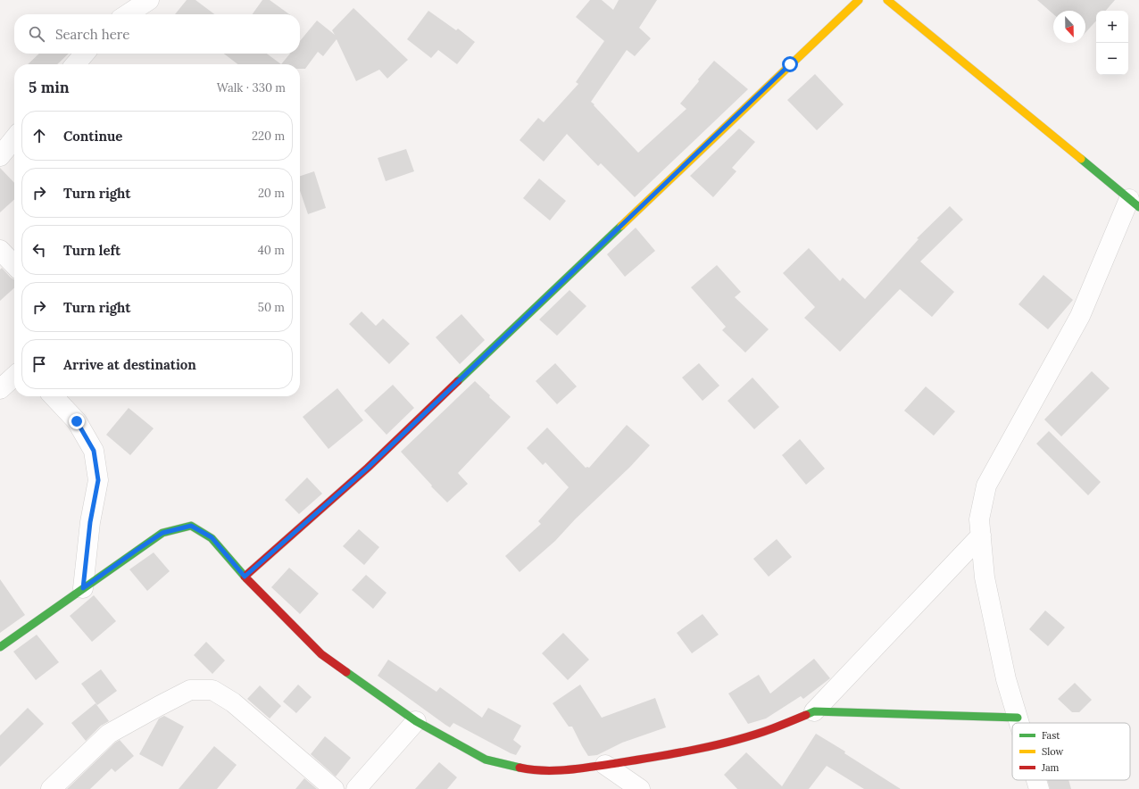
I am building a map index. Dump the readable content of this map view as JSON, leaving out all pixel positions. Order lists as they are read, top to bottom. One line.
{"legend":["Fast","Slow","Jam"],"north":"bottom","page":{"map_buttons":["+","−"],"search":"Search here","heading":["5 min","Walk · 330 m"],"list":[["Continue","220 m"],["Turn right","20 m"],["Turn left","40 m"],["Turn right","50 m"],"Arrive at destination"]}}
